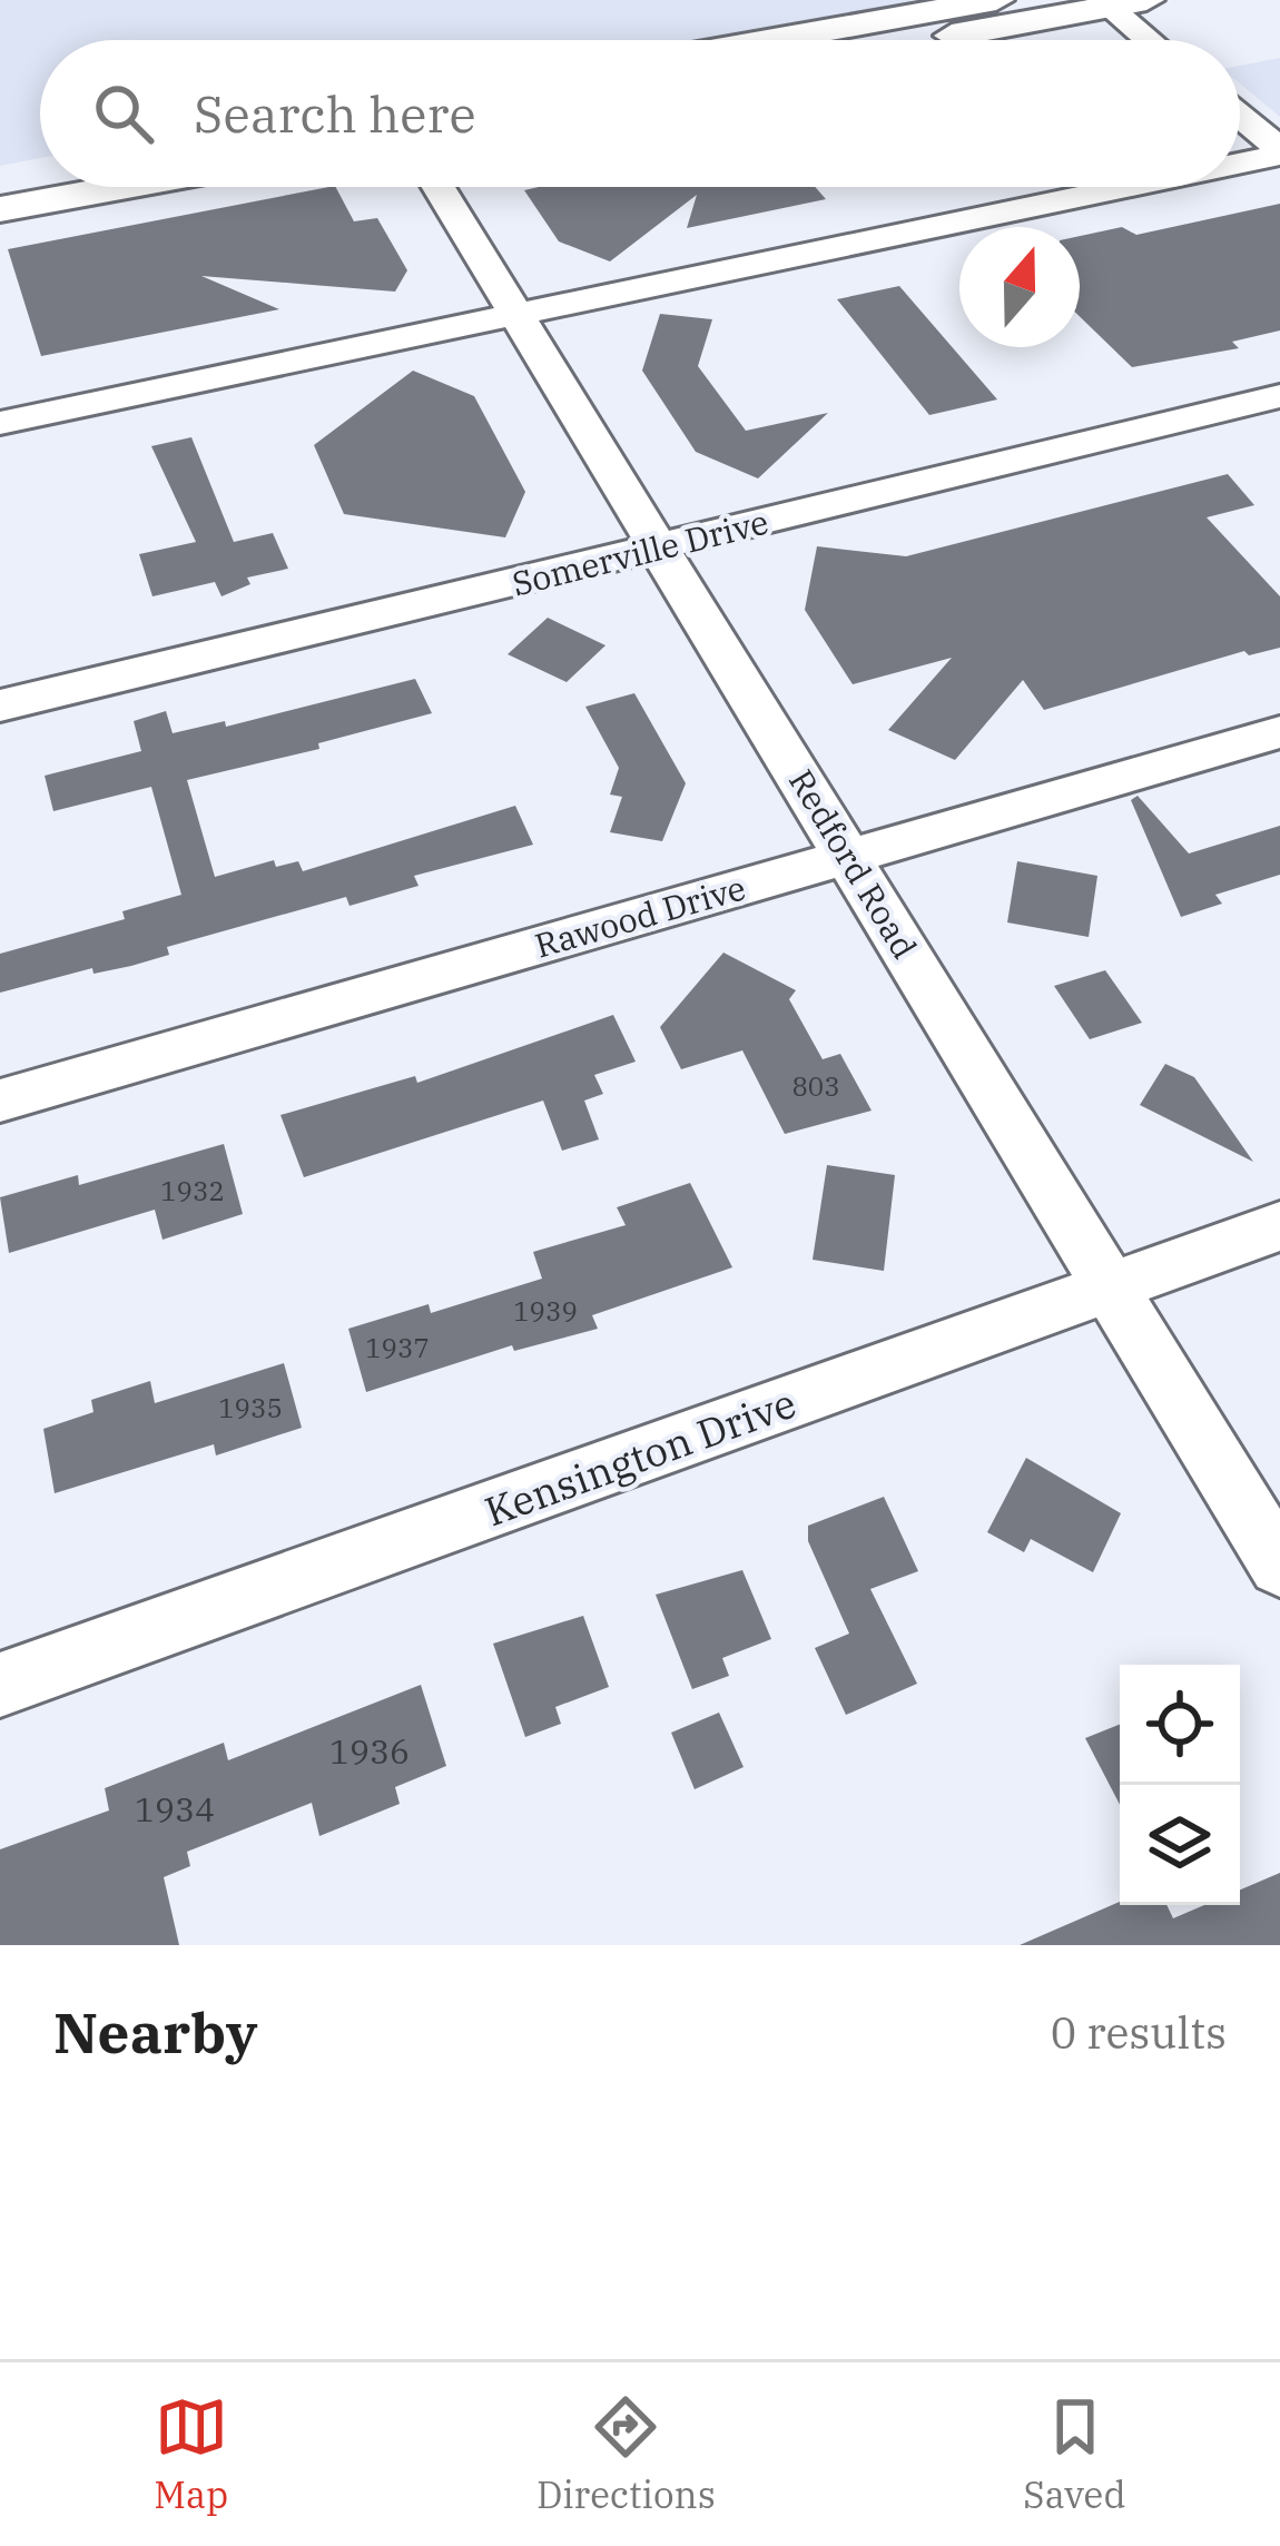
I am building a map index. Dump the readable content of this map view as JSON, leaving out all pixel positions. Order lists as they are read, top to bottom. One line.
{"streets":{"street":["Somerville Drive","Redford Road","Rawood Drive","Kensington Drive"]},"crossings":[["Somerville Drive","Redford Road"],["Redford Road","Rawood Drive"],["Redford Road","Kensington Drive"]],"house_numbers":["803","1932","1939","1937","1935","1936","1934"],"north":"top","page":{"search":"Search here","heading":["Nearby","0 results"],"nav":["Map","Directions","Saved"]}}
